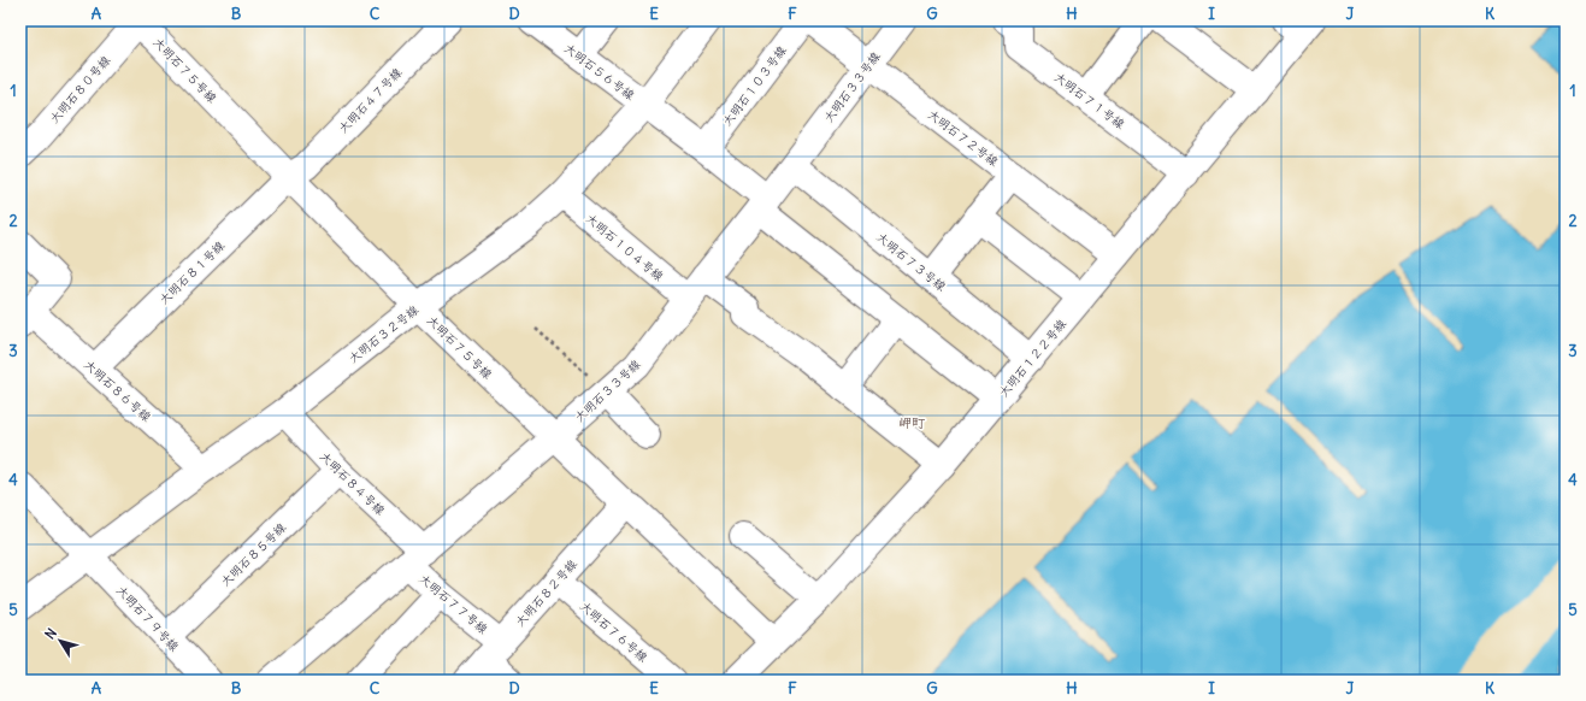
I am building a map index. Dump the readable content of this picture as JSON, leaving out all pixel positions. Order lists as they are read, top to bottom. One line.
{"streets":{"street":["大明石７５号線","大明石５６号線","大明石１０３号線","大明石３３号線","大明石８０号線","大明石４７号線","大明石７１号線","大明石７２号線","大明石１０４号線","大明石７３号線","大明石８１号線","大明石３２号線","大明石１２２号線","大明石８６号線","大明石８４号線","大明石８５号線","大明石８２号線","大明石７７号線","大明石７９号線","大明石７６号線"]},"crossings":[["大明石７５号線","大明石３３号線"],["大明石７５号線","大明石８０号線"],["大明石７５号線","大明石４７号線"],["大明石７５号線","大明石８１号線"],["大明石７５号線","大明石３２号線"],["大明石７５号線","大明石１２２号線"],["大明石７５号線","大明石８２号線"],["大明石５６号線","大明石１０３号線"],["大明石５６号線","大明石３３号線"],["大明石５６号線","大明石３２号線"],["大明石５６号線","大明石１２２号線"],["大明石３３号線","大明石７２号線"],["大明石３３号線","大明石１０４号線"],["大明石３３号線","大明石７３号線"],["大明石３３号線","大明石８４号線"],["大明石３３号線","大明石７７号線"],["大明石４７号線","大明石８１号線"],["大明石７１号線","大明石１２２号線"],["大明石７２号線","大明石１２２号線"],["大明石１０４号線","大明石３２号線"],["大明石７３号線","大明石１２２号線"],["大明石８１号線","大明石８６号線"],["大明石３２号線","大明石８６号線"],["大明石３２号線","大明石８４号線"],["大明石３２号線","大明石７９号線"],["大明石８４号線","大明石８５号線"],["大明石８４号線","大明石７７号線"],["大明石８５号線","大明石７９号線"],["大明石８２号線","大明石７７号線"],["大明石８２号線","大明石７６号線"]],"districts":["岬町"],"north":"top left","grid":{"columns":["A","B","C","D","E","F","G","H","I","J","K"],"rows":["1","2","3","4","5"]}}
